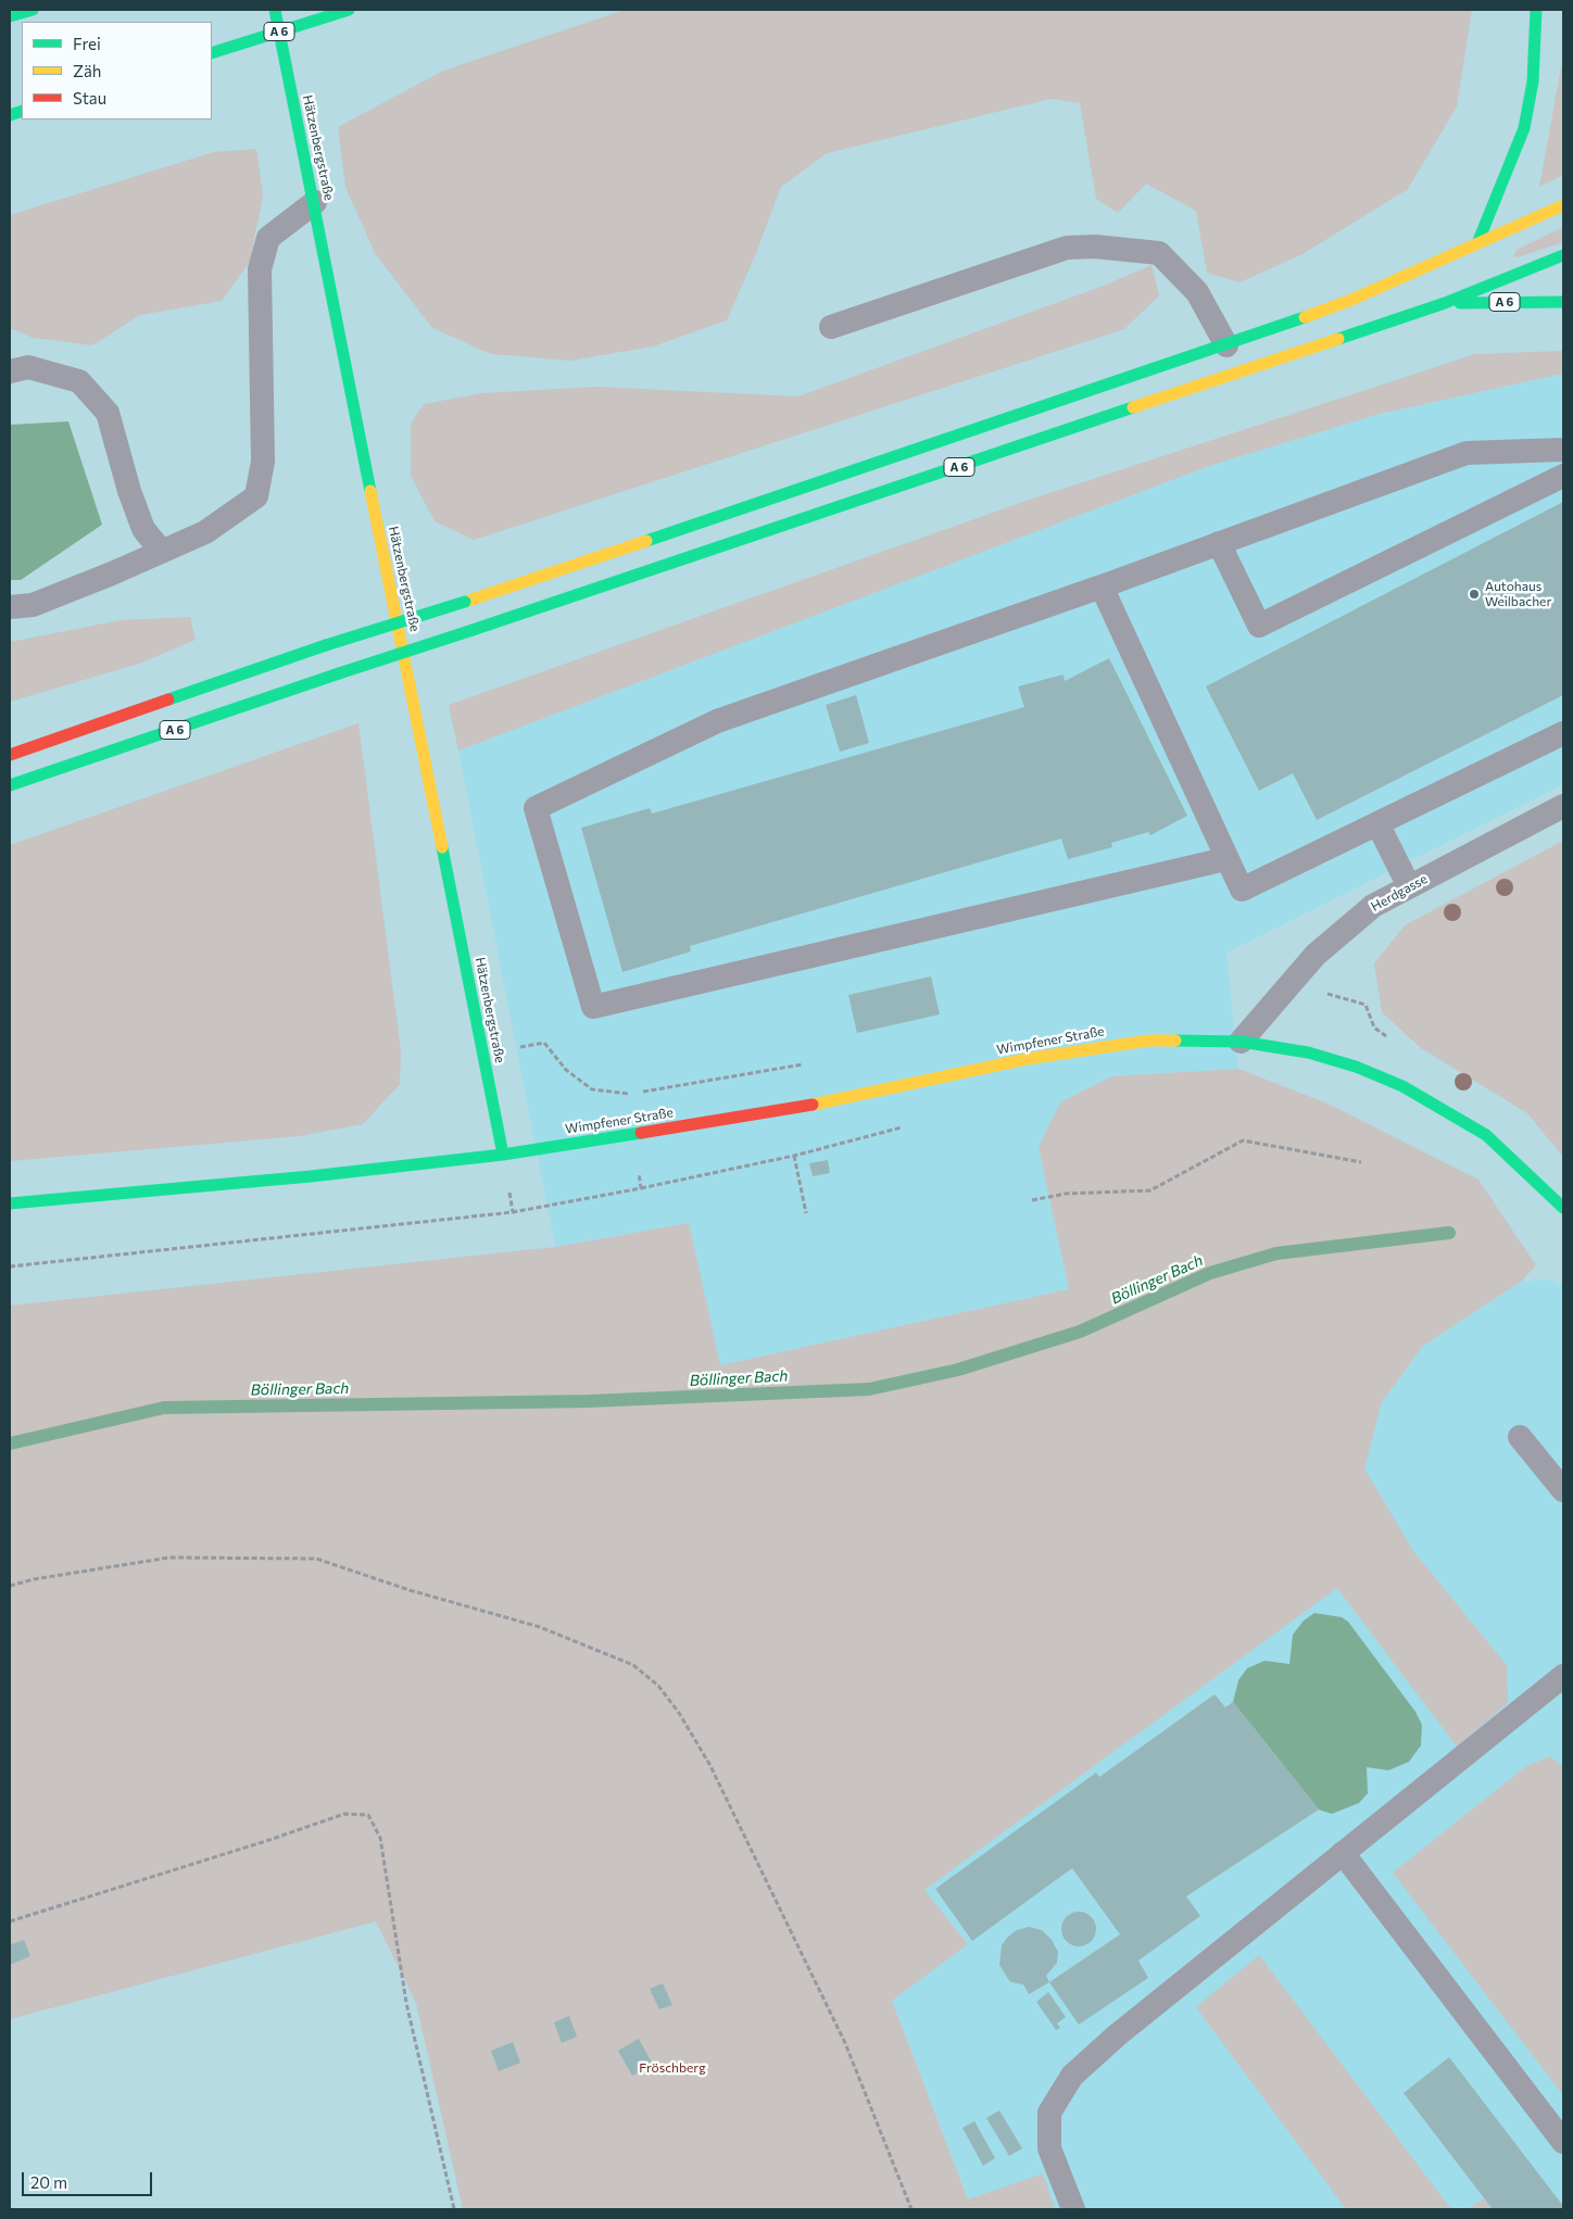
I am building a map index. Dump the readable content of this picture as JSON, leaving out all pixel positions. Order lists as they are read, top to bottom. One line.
{"streets":{"main road":["A 6","Hätzenbergstraße","Wimpfener Straße"],"lane":["Herdgasse"]},"crossings":[["Hätzenbergstraße","Wimpfener Straße"],["Herdgasse","Wimpfener Straße"]],"water":["Böllinger Bach"],"parks":["Fröschberg"],"places":["Autohaus Weilbacher"],"legend":["Frei","Zäh","Stau"],"scale_bar":"20 m"}
